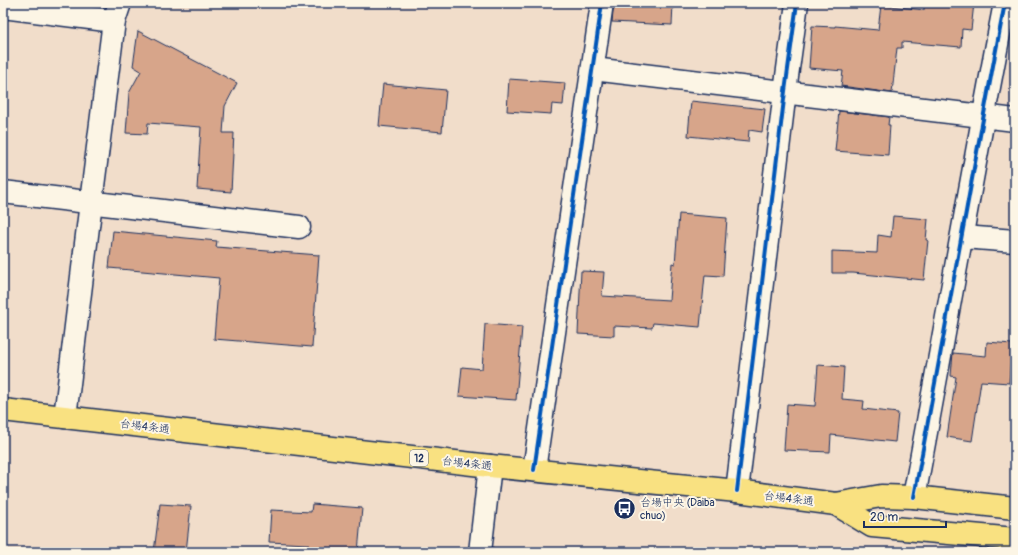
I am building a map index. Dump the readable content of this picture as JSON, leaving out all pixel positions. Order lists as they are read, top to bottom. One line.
{"streets":{"highway":["台場4条通","12"]},"places":{"bus stop":["台場中央 (Daiba chuo)"]},"scale_bar":"20 m"}
